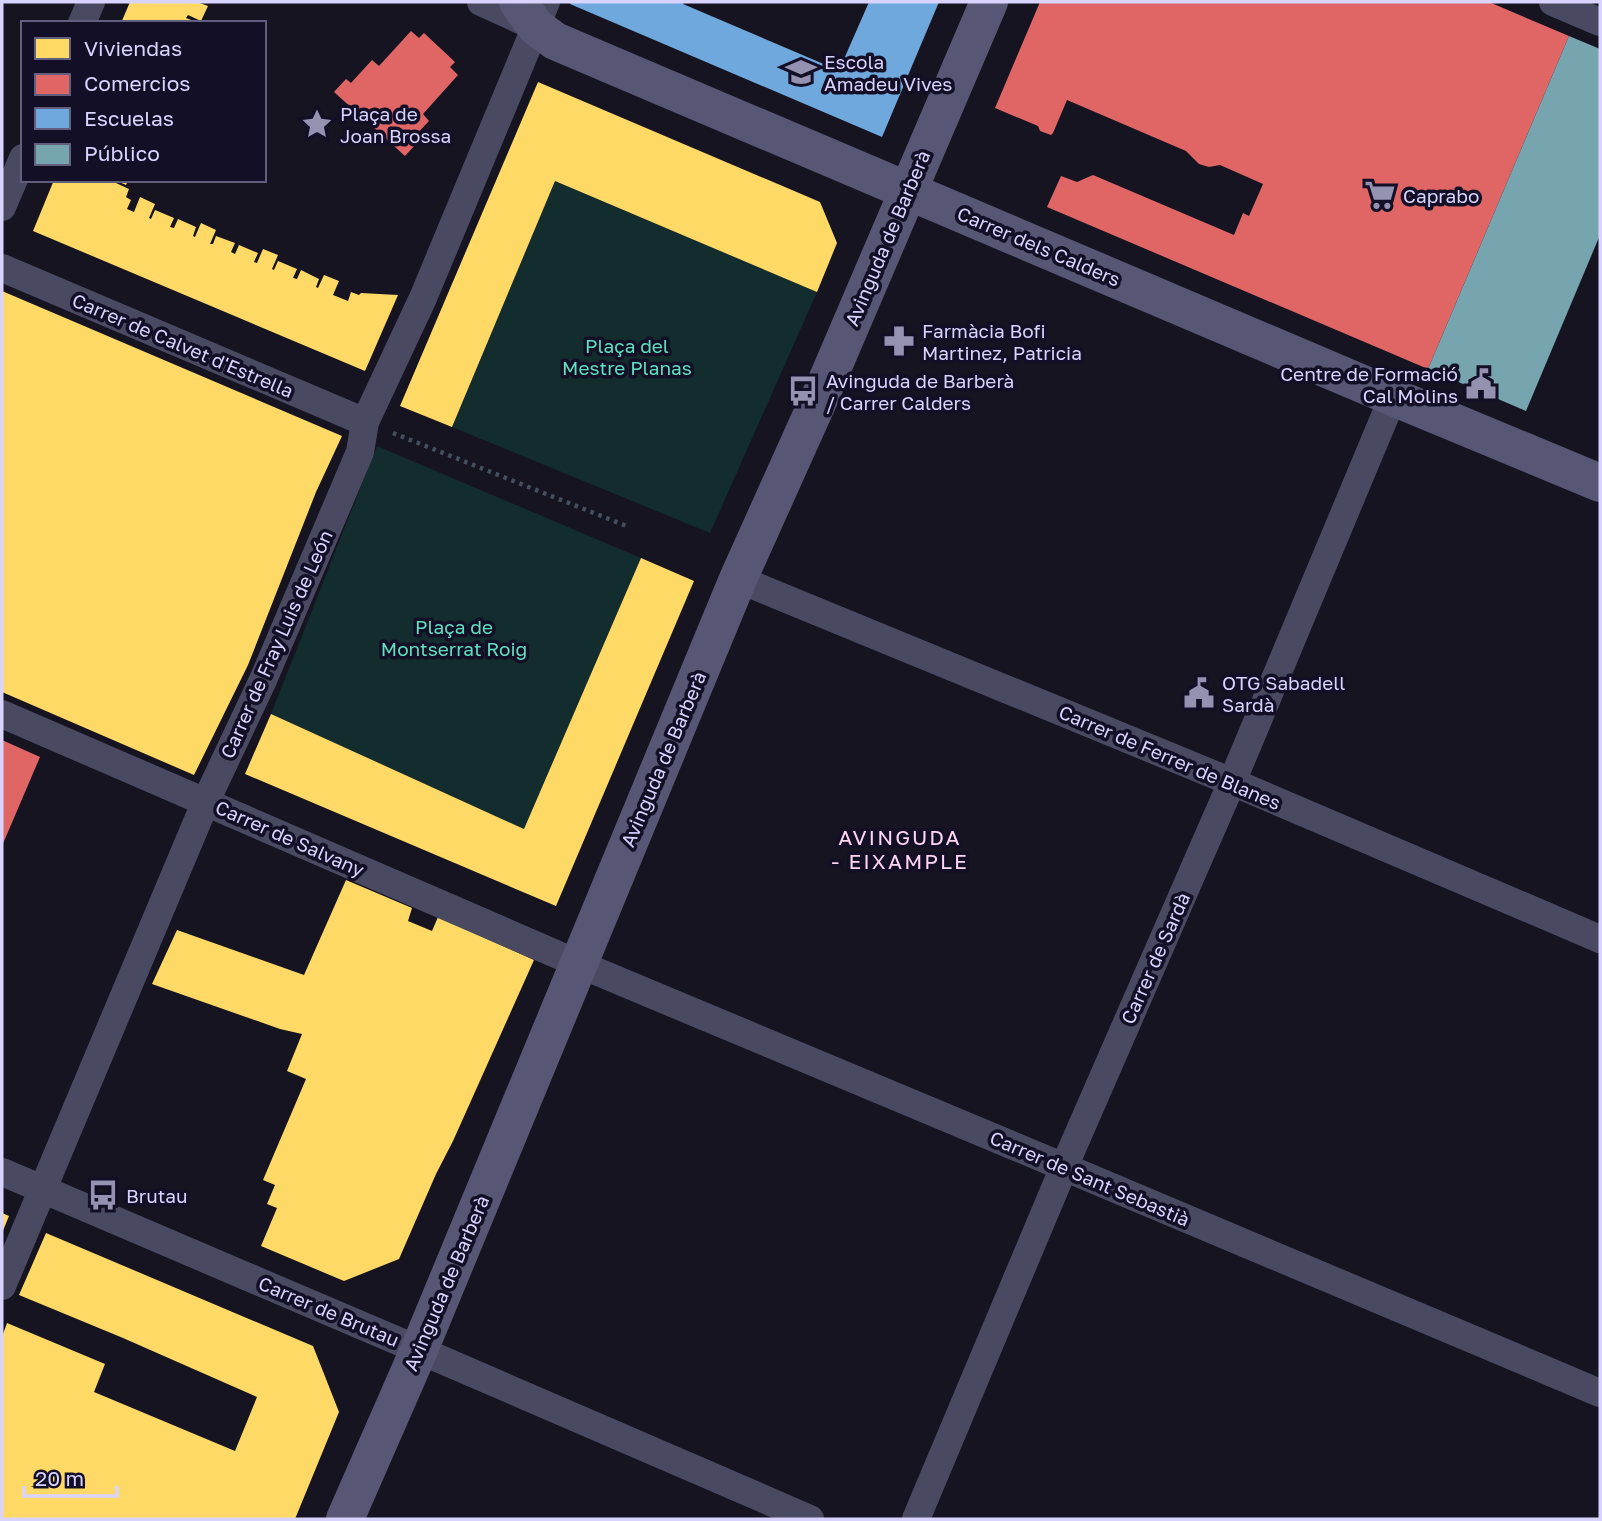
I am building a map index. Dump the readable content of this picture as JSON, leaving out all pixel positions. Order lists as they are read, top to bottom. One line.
{"streets":{"street":["Avinguda de Barberà","Carrer dels Calders","Carrer de Calvet d'Estrella","Carrer de Fray Luis de León","Carrer de Ferrer de Blanes","Carrer de Salvany","Carrer de Sardà","Carrer de Sant Sebastià","Carrer de Brutau"]},"crossings":[["Avinguda de Barberà","Carrer dels Calders"],["Avinguda de Barberà","Carrer de Ferrer de Blanes"],["Avinguda de Barberà","Carrer de Salvany"],["Avinguda de Barberà","Carrer de Sant Sebastià"],["Avinguda de Barberà","Carrer de Brutau"],["Carrer dels Calders","Carrer de Fray Luis de León"],["Carrer dels Calders","Carrer de Sardà"],["Carrer de Calvet d'Estrella","Carrer de Fray Luis de León"],["Carrer de Fray Luis de León","Carrer de Salvany"],["Carrer de Fray Luis de León","Carrer de Brutau"],["Carrer de Ferrer de Blanes","Carrer de Sardà"],["Carrer de Salvany","Carrer de Sant Sebastià"],["Carrer de Sardà","Carrer de Sant Sebastià"]],"districts":["AVINGUDA - EIXAMPLE"],"parks":["Plaça del Mestre Planas","Plaça de Montserrat Roig"],"places":{"school or university":["Escola Amadeu Vives"],"place":["Plaça de Joan Brossa"],"supermarket":["Caprabo"],"pharmacy":["Farmàcia Bofi Martinez, Patricia"],"public building":["Centre de Formació Cal Molins","OTG Sabadell Sardà"],"bus stop":["Avinguda de Barberà / Carrer Calders","Brutau"]},"legend":["Viviendas","Comercios","Escuelas","Público"],"scale_bar":"20 m"}
